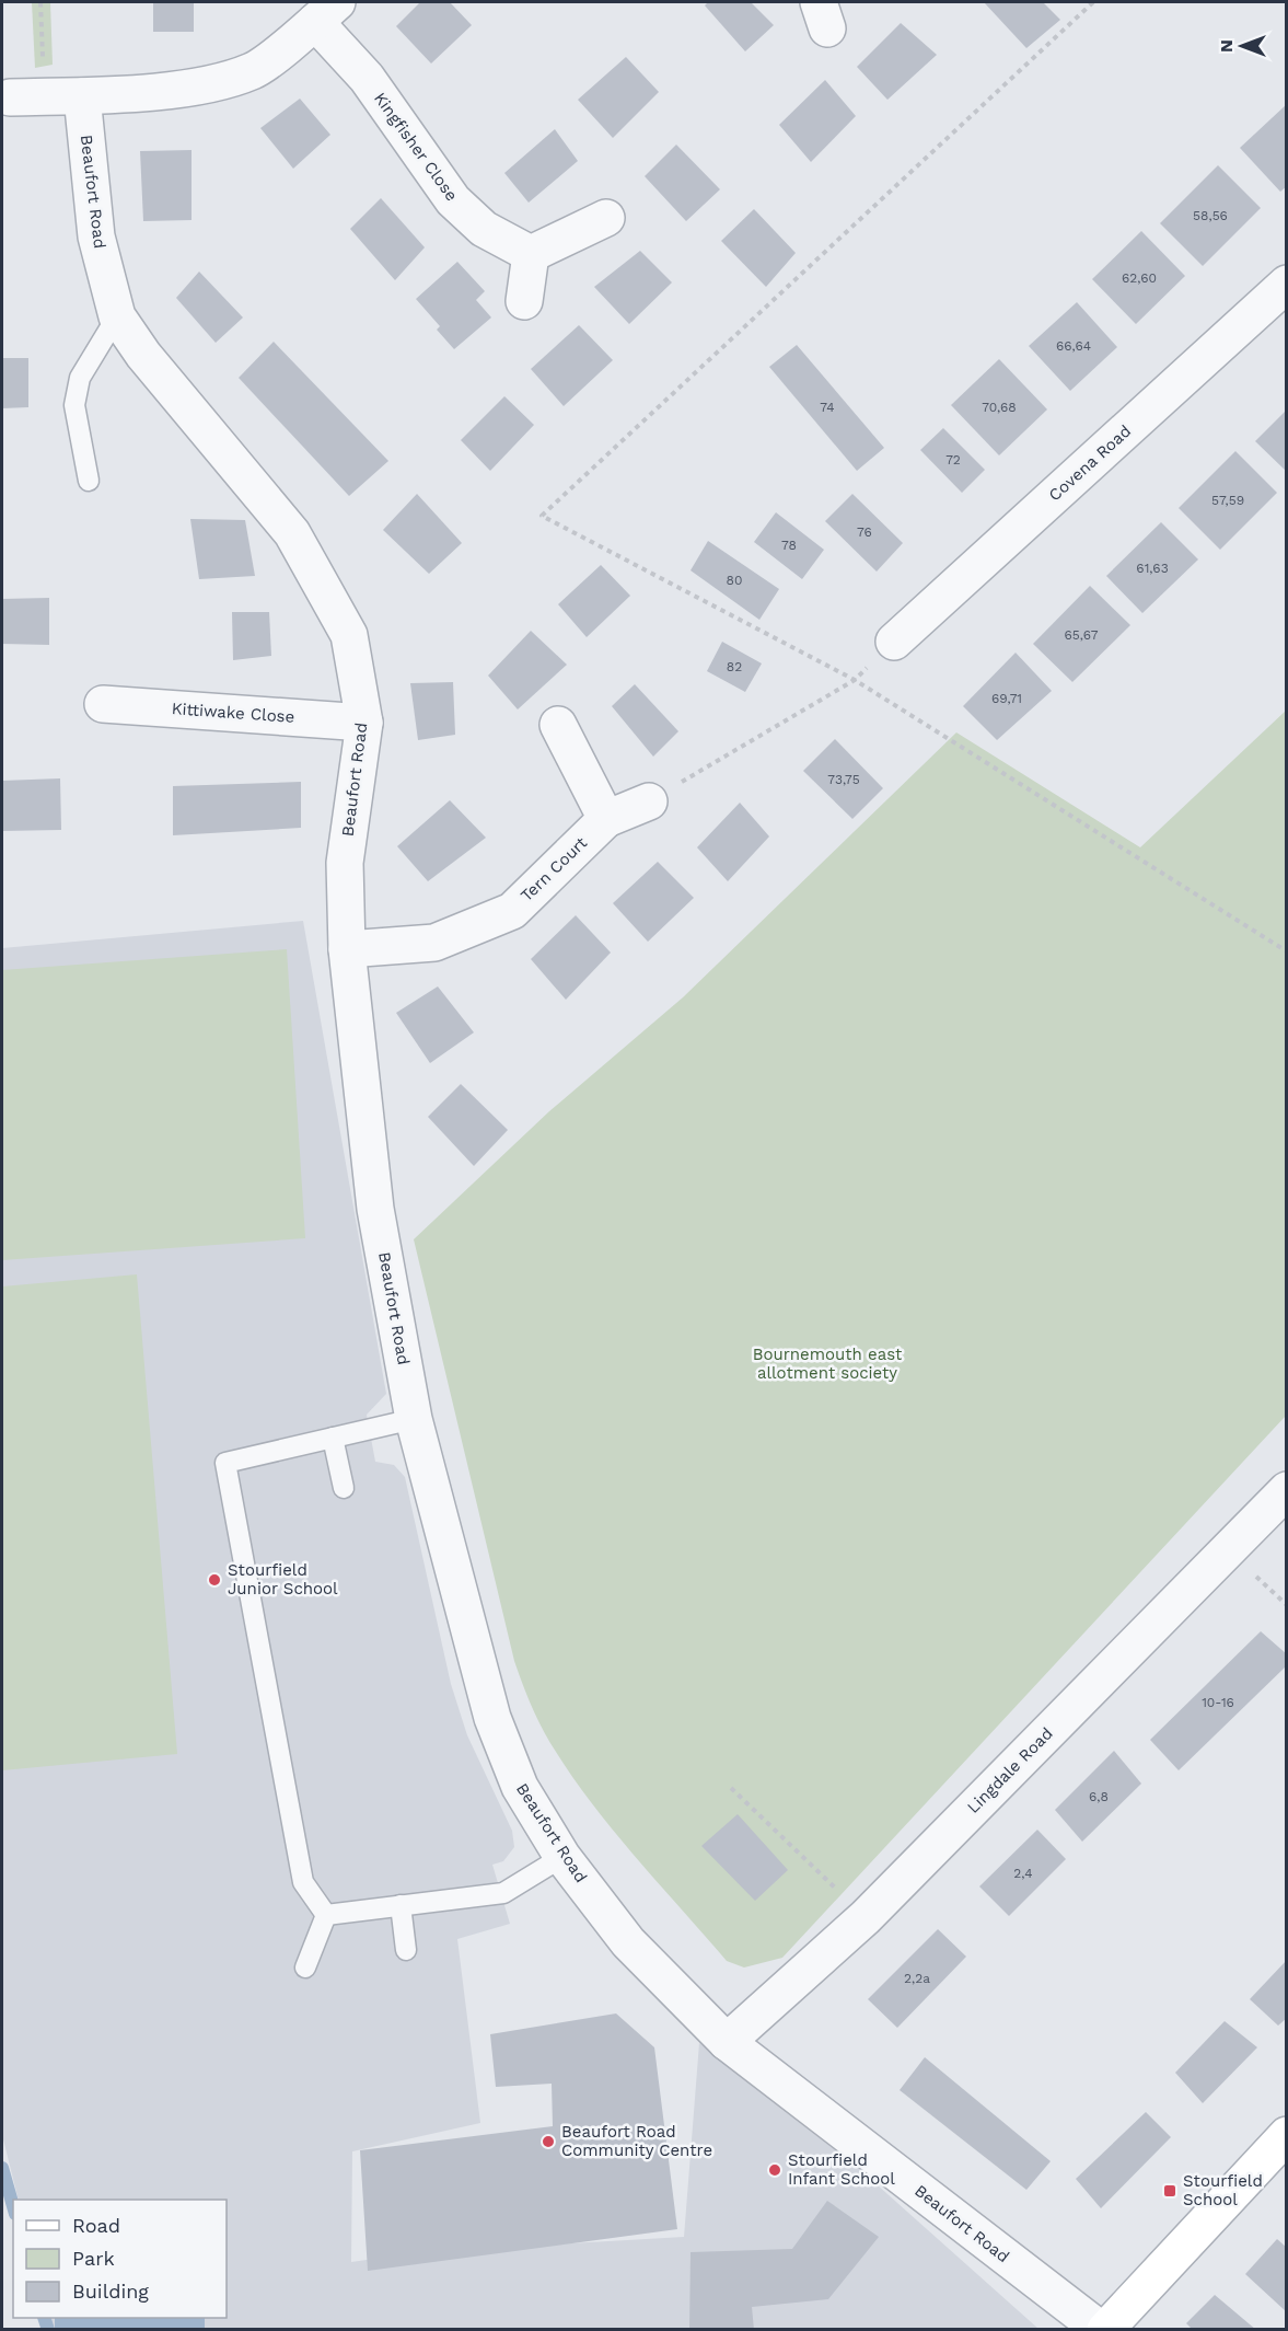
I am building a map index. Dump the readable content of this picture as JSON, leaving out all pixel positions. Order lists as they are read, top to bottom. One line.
{"streets":{"street":["Kingfisher Close","Beaufort Road","Covena Road","Kittiwake Close","Tern Court","Lingdale Road"]},"crossings":[["Beaufort Road","Kittiwake Close"],["Beaufort Road","Tern Court"],["Beaufort Road","Lingdale Road"]],"parks":["Bournemouth east allotment society"],"places":{"other":["Stourfield Junior School","Beaufort Road Community Centre","Stourfield Infant School"],"transit":["Stourfield School"]},"house_numbers":["58,56","62,60","66,64","74","70,68","72","57,59","76","78","61,63","80","65,67","82","69,71","73,75","10-16","6,8","2,4","2,2a"],"legend":["Road","Park","Building"],"north":"left"}
